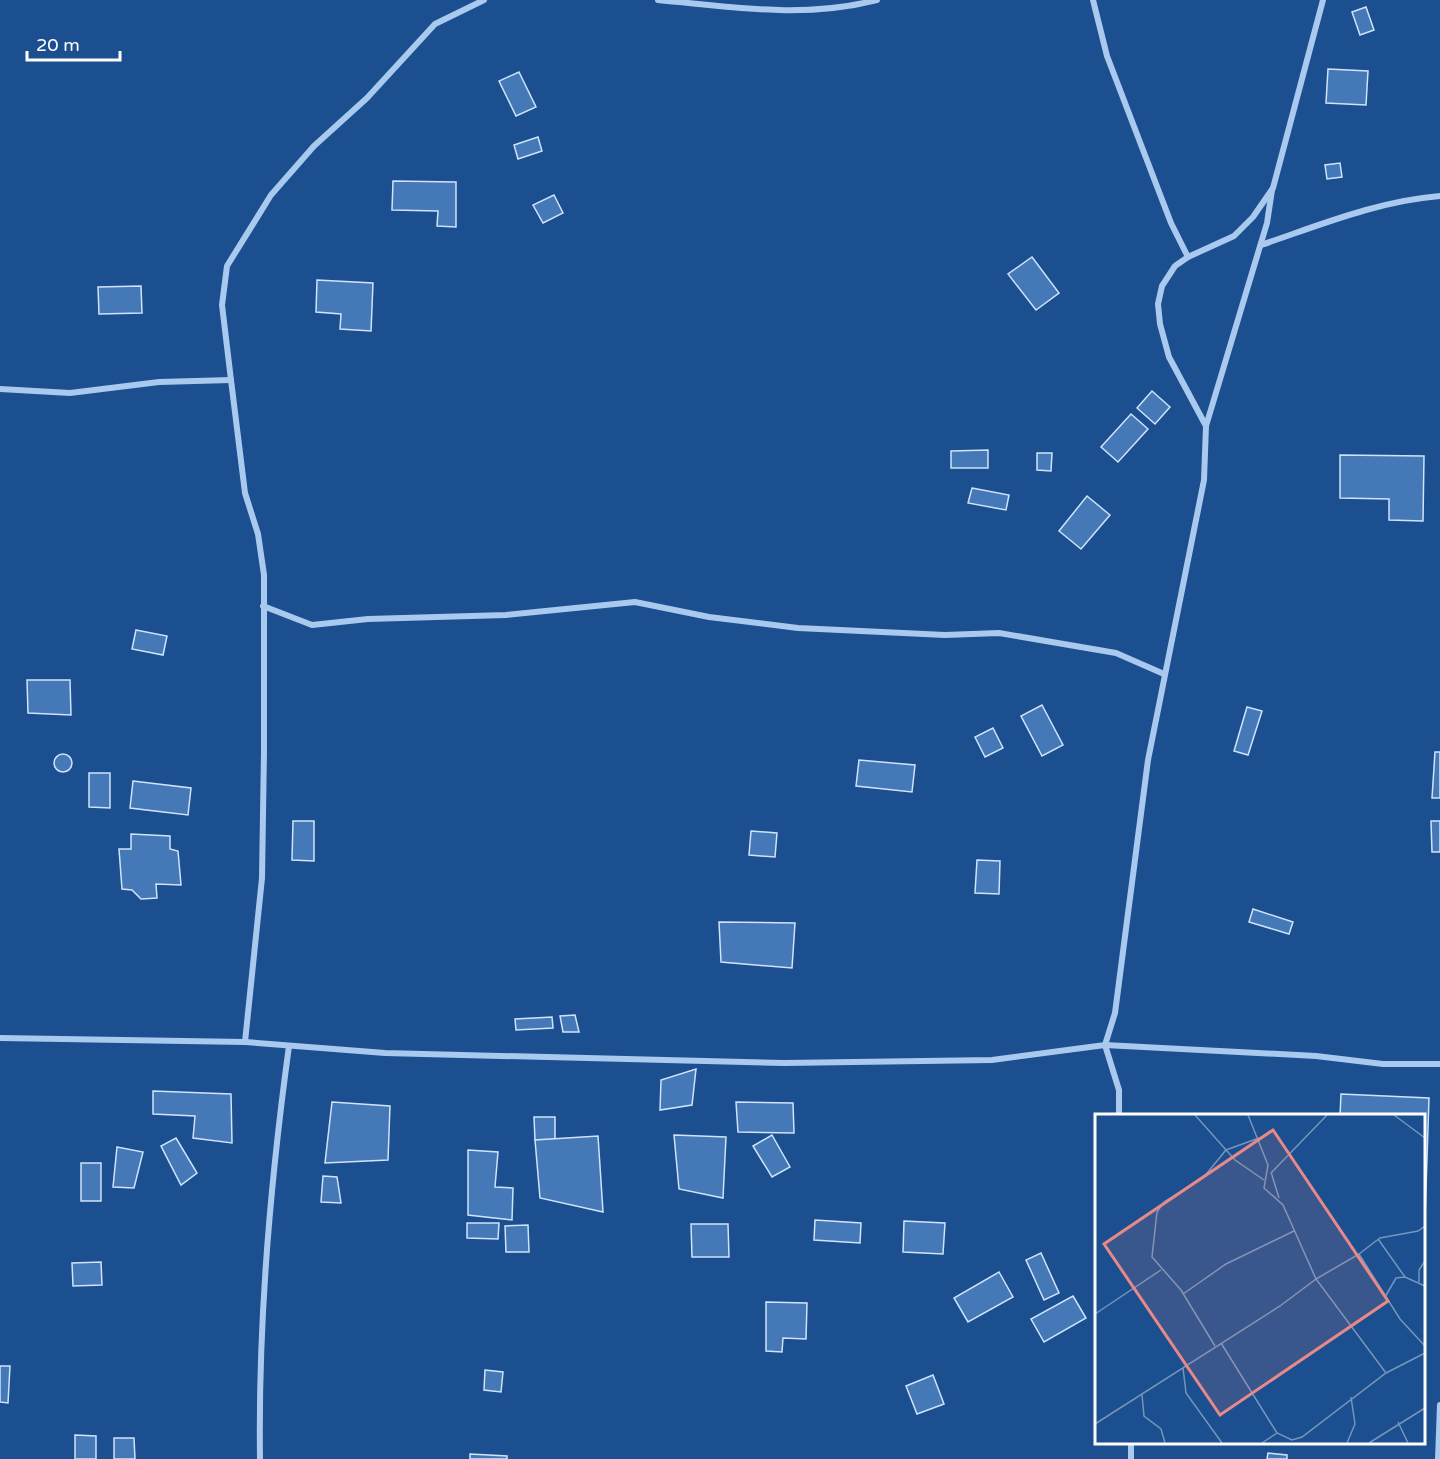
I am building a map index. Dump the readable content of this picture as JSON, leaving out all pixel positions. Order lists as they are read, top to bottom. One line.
{"scale_bar":"20 m"}
